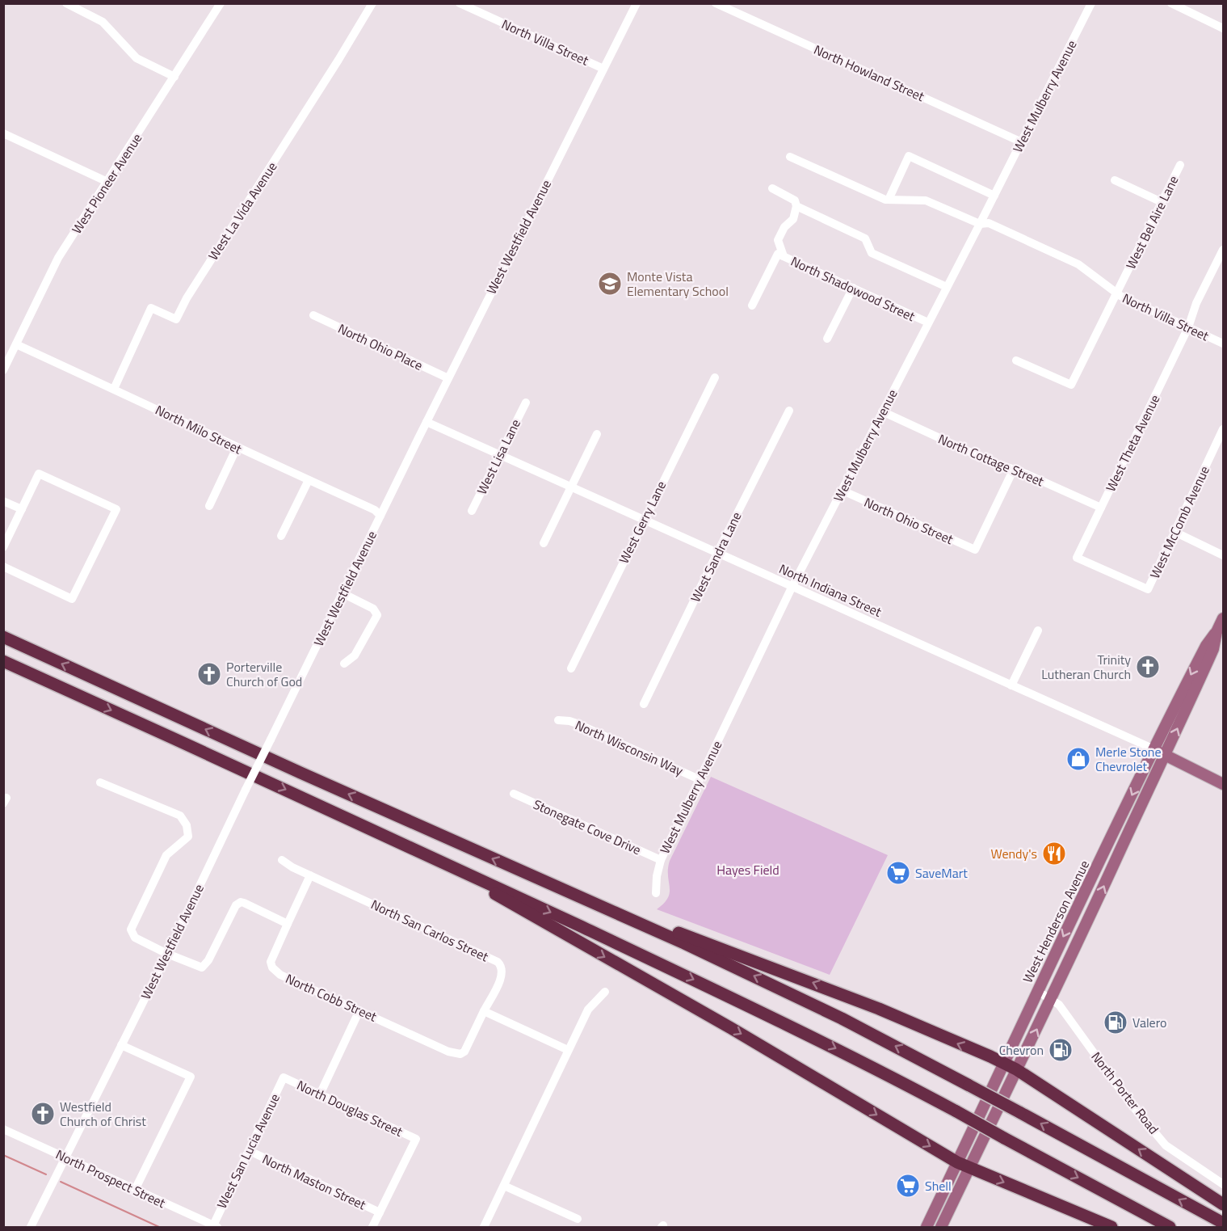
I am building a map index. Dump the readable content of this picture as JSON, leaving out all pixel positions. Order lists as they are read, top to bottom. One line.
{"streets":{"main road":["North Indiana Street","West Henderson Avenue"],"street":["North Villa Street","North Howland Street","West Mulberry Avenue","West Pioneer Avenue","West La Vida Avenue","West Bel Aire Lane","West Westfield Avenue","North Shadowood Street","North Ohio Place","North Milo Street","West Theta Avenue","West Lisa Lane","North Cottage Street","North Ohio Street","West Gerry Lane","West McComb Avenue","West Sandra Lane","North Wisconsin Way","Stonegate Cove Drive","North San Carlos Street","North Cobb Street","North Porter Road","North Douglas Street","West San Lucia Avenue","North Prospect Street","North Maston Street"]},"crossings":[["North Villa Street","West Mulberry Avenue"],["North Villa Street","West Bel Aire Lane"],["North Villa Street","West Westfield Avenue"],["North Villa Street","West Theta Avenue"],["North Howland Street","West Mulberry Avenue"],["West Mulberry Avenue","North Shadowood Street"],["West Mulberry Avenue","North Cottage Street"],["West Mulberry Avenue","North Ohio Street"],["West Mulberry Avenue","North Indiana Street"],["West Mulberry Avenue","North Wisconsin Way"],["West Mulberry Avenue","Stonegate Cove Drive"],["West Pioneer Avenue","North Milo Street"],["West La Vida Avenue","North Milo Street"],["West Westfield Avenue","North Ohio Place"],["West Westfield Avenue","North Milo Street"],["West Westfield Avenue","North Indiana Street"],["West Westfield Avenue","North Prospect Street"],["West Theta Avenue","North Cottage Street"],["West Theta Avenue","West McComb Avenue"],["West Lisa Lane","North Indiana Street"],["North Cottage Street","North Ohio Street"],["West Gerry Lane","North Indiana Street"],["West Sandra Lane","North Indiana Street"],["North Indiana Street","West Henderson Avenue"],["West Henderson Avenue","North Porter Road"],["North San Carlos Street","North Cobb Street"],["North Douglas Street","West San Lucia Avenue"],["North Douglas Street","North Maston Street"],["West San Lucia Avenue","North Prospect Street"],["West San Lucia Avenue","North Maston Street"]],"parks":["Hayes Field"],"places":{"school or university":["Monte Vista Elementary School"],"church":["Trinity Lutheran Church","Porterville Church of God","Westfield Church of Christ"],"shop":["Merle Stone Chevrolet"],"restaurant":["Wendy's"],"supermarket":["SaveMart","Shell"],"fuel station":["Valero","Chevron"]}}
